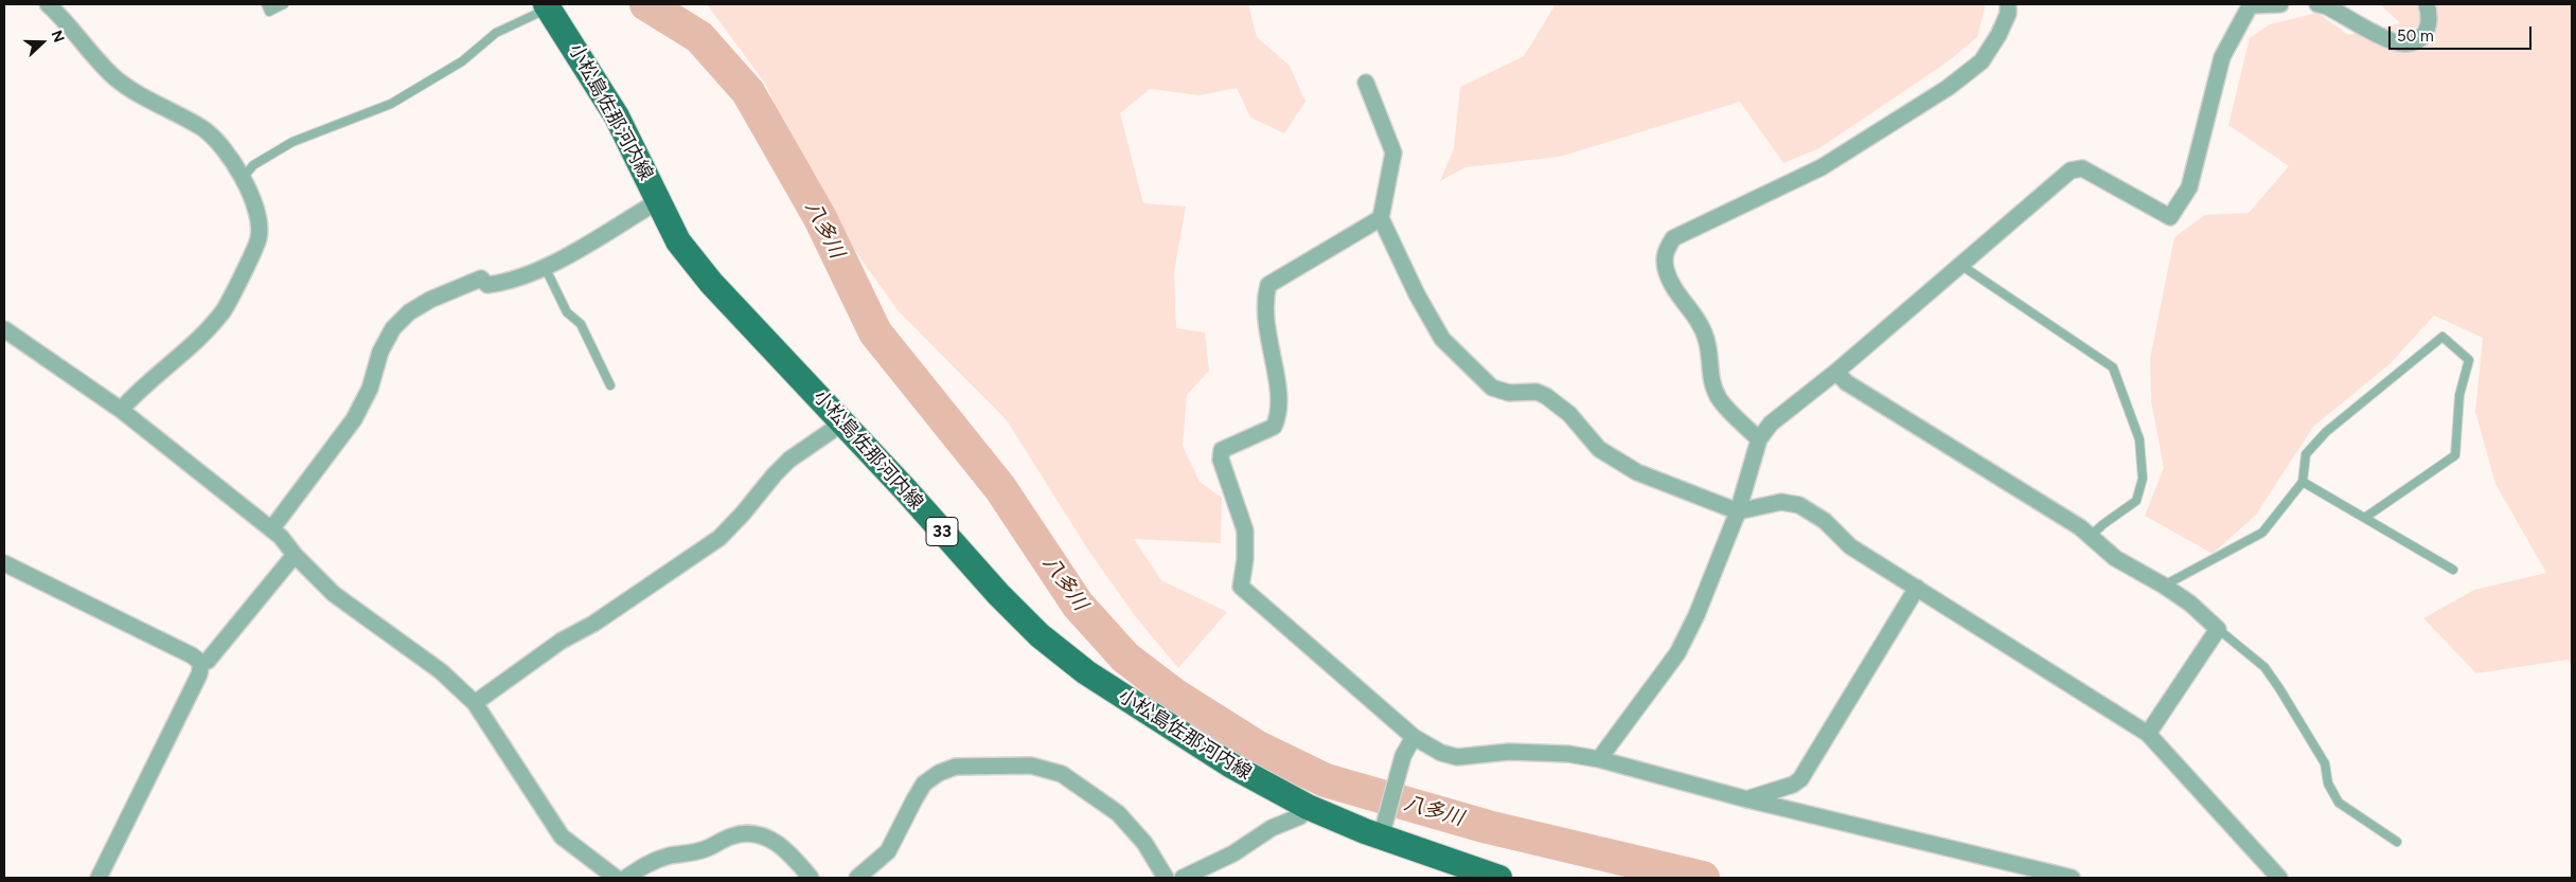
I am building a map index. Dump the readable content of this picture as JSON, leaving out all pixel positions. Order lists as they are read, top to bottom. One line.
{"streets":{"main road":["小松島佐那河内線","33"]},"water":["八多川"],"scale_bar":"50 m","north":"right"}
